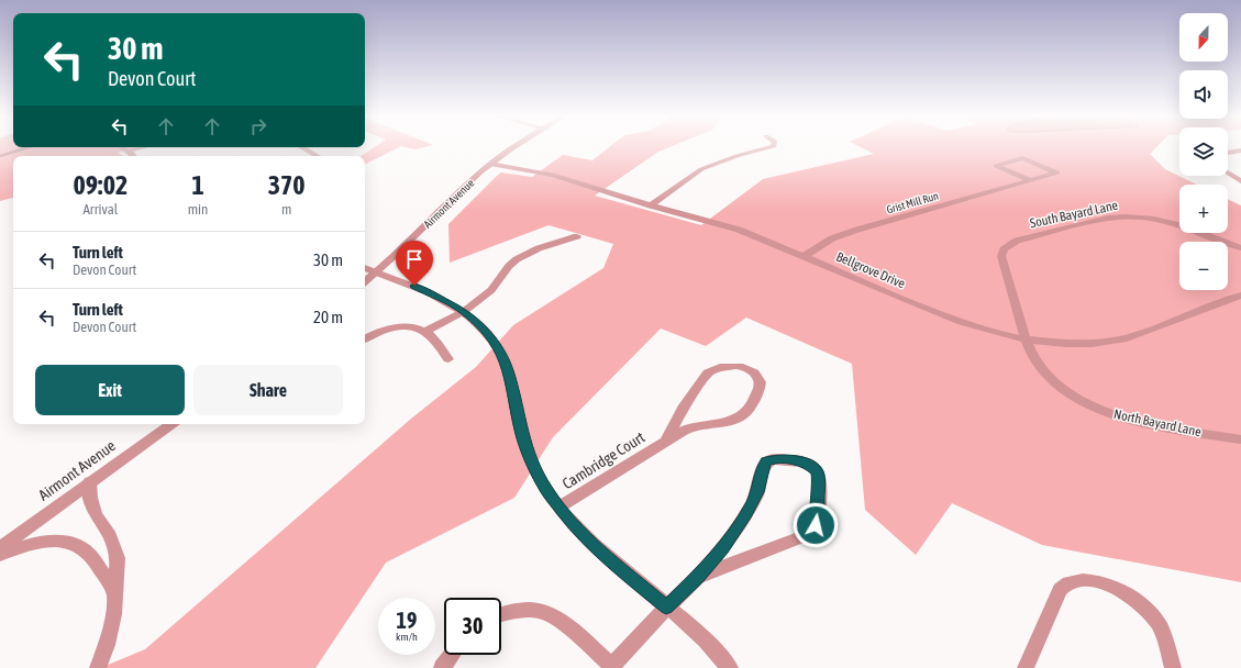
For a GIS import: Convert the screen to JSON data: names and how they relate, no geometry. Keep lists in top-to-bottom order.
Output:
{
  "streets": {
    "street": [
      "Grist Mill Run",
      "Airmont Avenue",
      "South Bayard Lane",
      "Bellgrove Drive",
      "North Bayard Lane",
      "Cambridge Court"
    ]
  },
  "crossings": [
    ["Grist Mill Run", "Bellgrove Drive"],
    ["Airmont Avenue", "Bellgrove Drive"],
    ["South Bayard Lane", "Bellgrove Drive"],
    ["South Bayard Lane", "North Bayard Lane"],
    ["Bellgrove Drive", "North Bayard Lane"]
  ],
  "north": "bottom",
  "page": {
    "map_buttons": ["+", "−"],
    "turn": ["30 m", "Devon Court"],
    "eta": [
      "09:02",
      "Arrival",
      "1",
      "min",
      "370",
      "m"
    ],
    "list": [
      {
        "name": "Turn left",
        "note": "Devon Court",
        "value": "30 m"
      },
      {
        "name": "Turn left",
        "note": "Devon Court",
        "value": "20 m"
      }
    ],
    "buttons": ["Exit", "Share"],
    "speed": "19 km/h",
    "limit": "30"
  }
}
